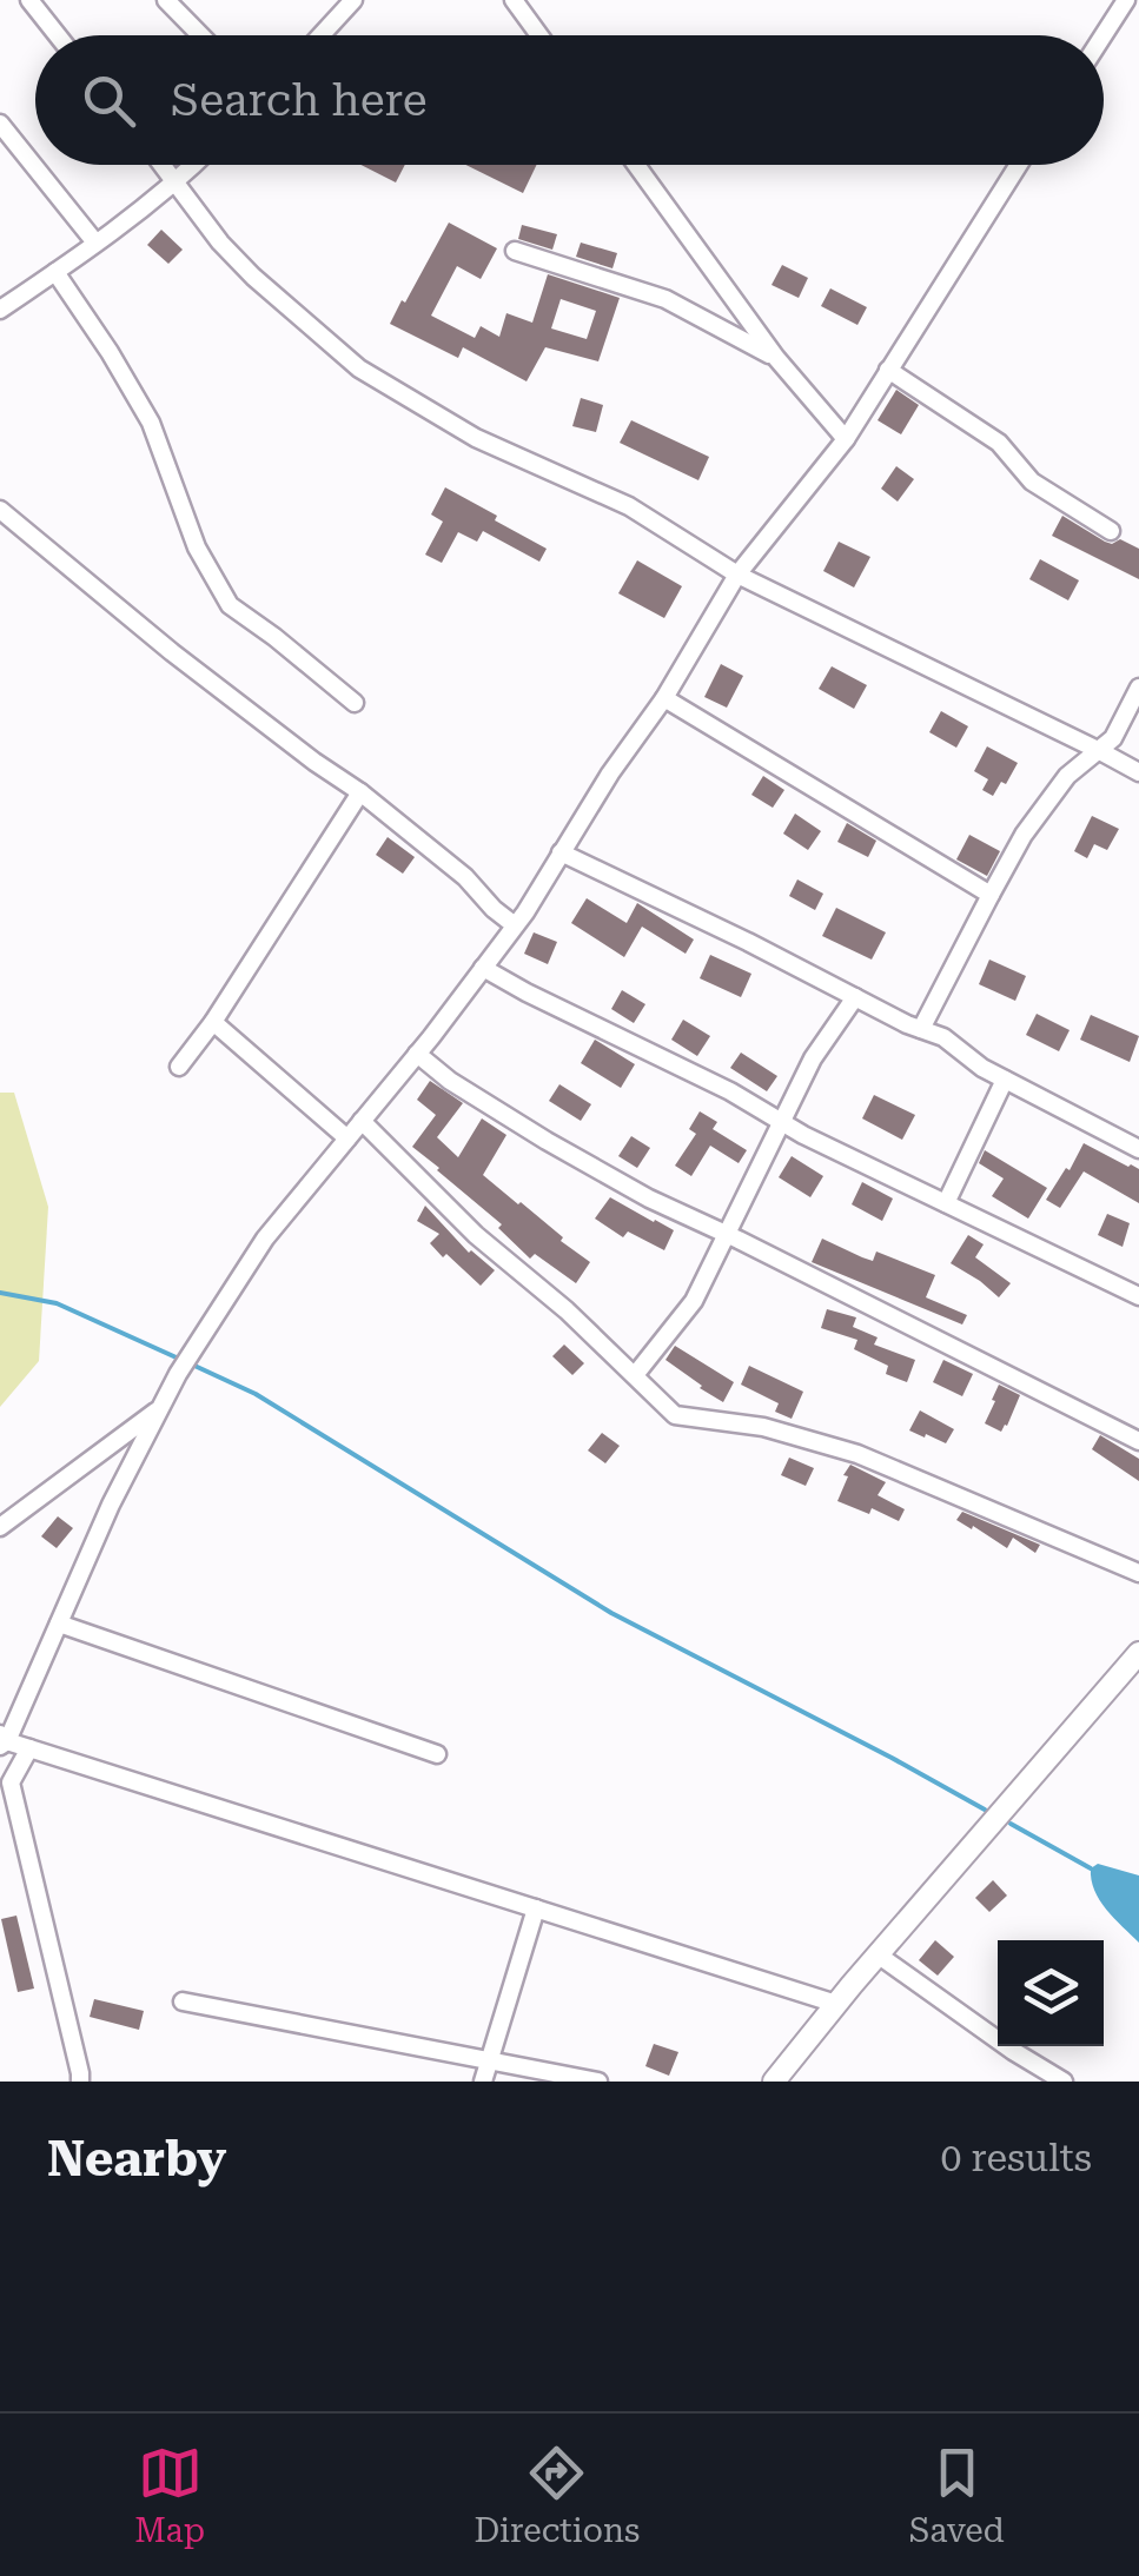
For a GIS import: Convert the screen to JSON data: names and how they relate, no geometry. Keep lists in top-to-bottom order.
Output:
{
  "page": {
    "search": "Search here",
    "heading": ["Nearby", "0 results"],
    "nav": ["Map", "Directions", "Saved"]
  }
}
